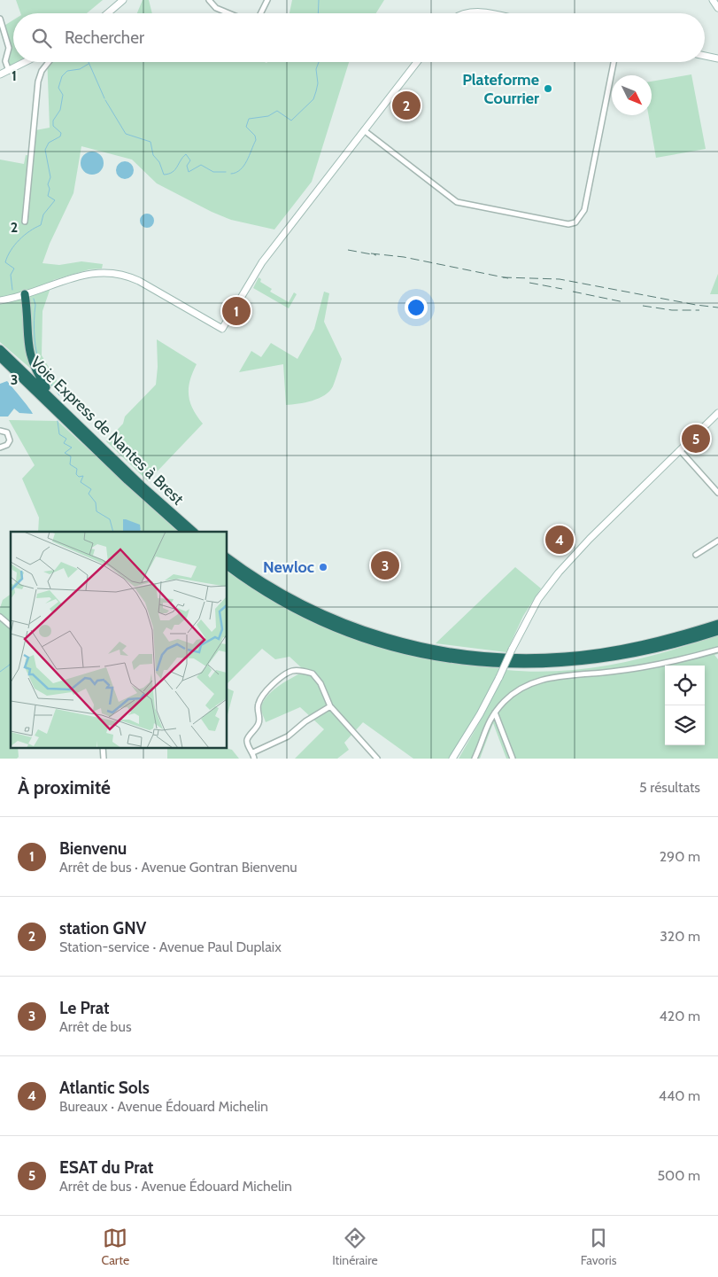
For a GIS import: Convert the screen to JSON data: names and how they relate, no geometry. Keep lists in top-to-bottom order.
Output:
{
  "streets": {
    "highway": ["Voie Express de Nantes à Brest"]
  },
  "places": ["Plateforme Courrier", "Newloc"],
  "north": "bottom right",
  "page": {
    "search": "Rechercher",
    "pins": [
      "2",
      "1",
      "5",
      "4",
      "3"
    ],
    "heading": ["À proximité", "5 résultats"],
    "list": [
      {
        "mark": "1",
        "name": "Bienvenu",
        "note": "Arrêt de bus · Avenue Gontran Bienvenu",
        "value": "290 m"
      },
      {
        "mark": "2",
        "name": "station GNV",
        "note": "Station-service · Avenue Paul Duplaix",
        "value": "320 m"
      },
      {
        "mark": "3",
        "name": "Le Prat",
        "note": "Arrêt de bus",
        "value": "420 m"
      },
      {
        "mark": "4",
        "name": "Atlantic Sols",
        "note": "Bureaux · Avenue Édouard Michelin",
        "value": "440 m"
      },
      {
        "mark": "5",
        "name": "ESAT du Prat",
        "note": "Arrêt de bus · Avenue Édouard Michelin",
        "value": "500 m"
      }
    ],
    "nav": ["Carte", "Itinéraire", "Favoris"]
  },
  "grid": {
    "rows": ["1", "2", "3"]
  }
}
